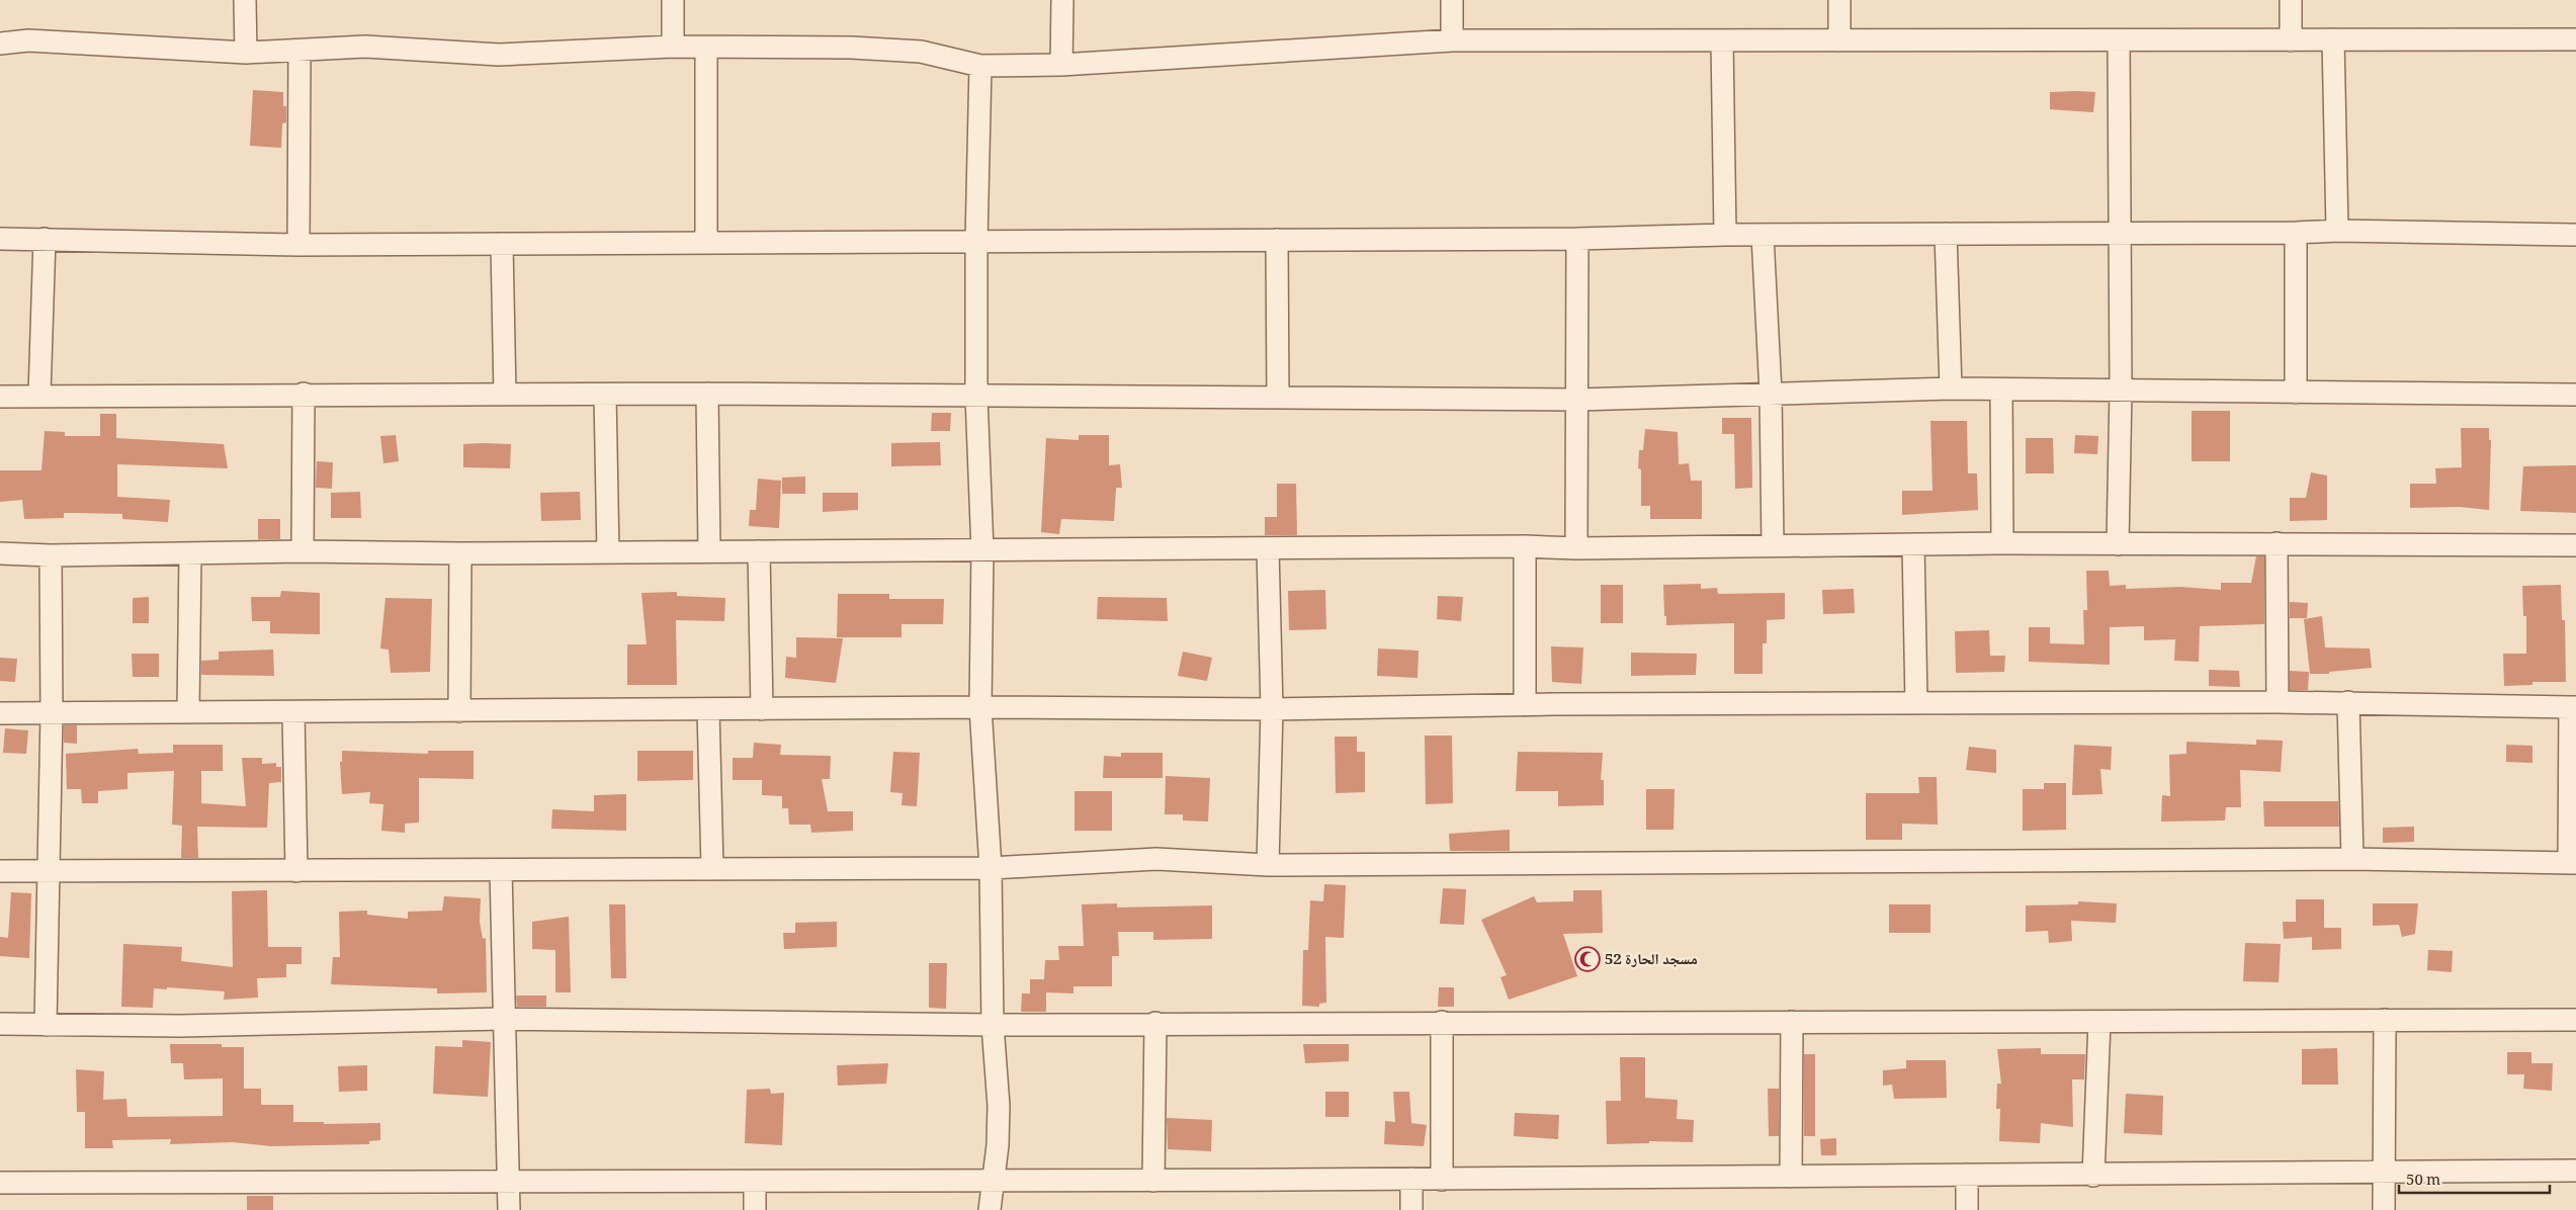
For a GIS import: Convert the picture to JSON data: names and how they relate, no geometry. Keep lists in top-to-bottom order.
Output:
{
  "places": {
    "mosque": ["مسجد الحارة 52"]
  },
  "scale_bar": "50 m"
}
